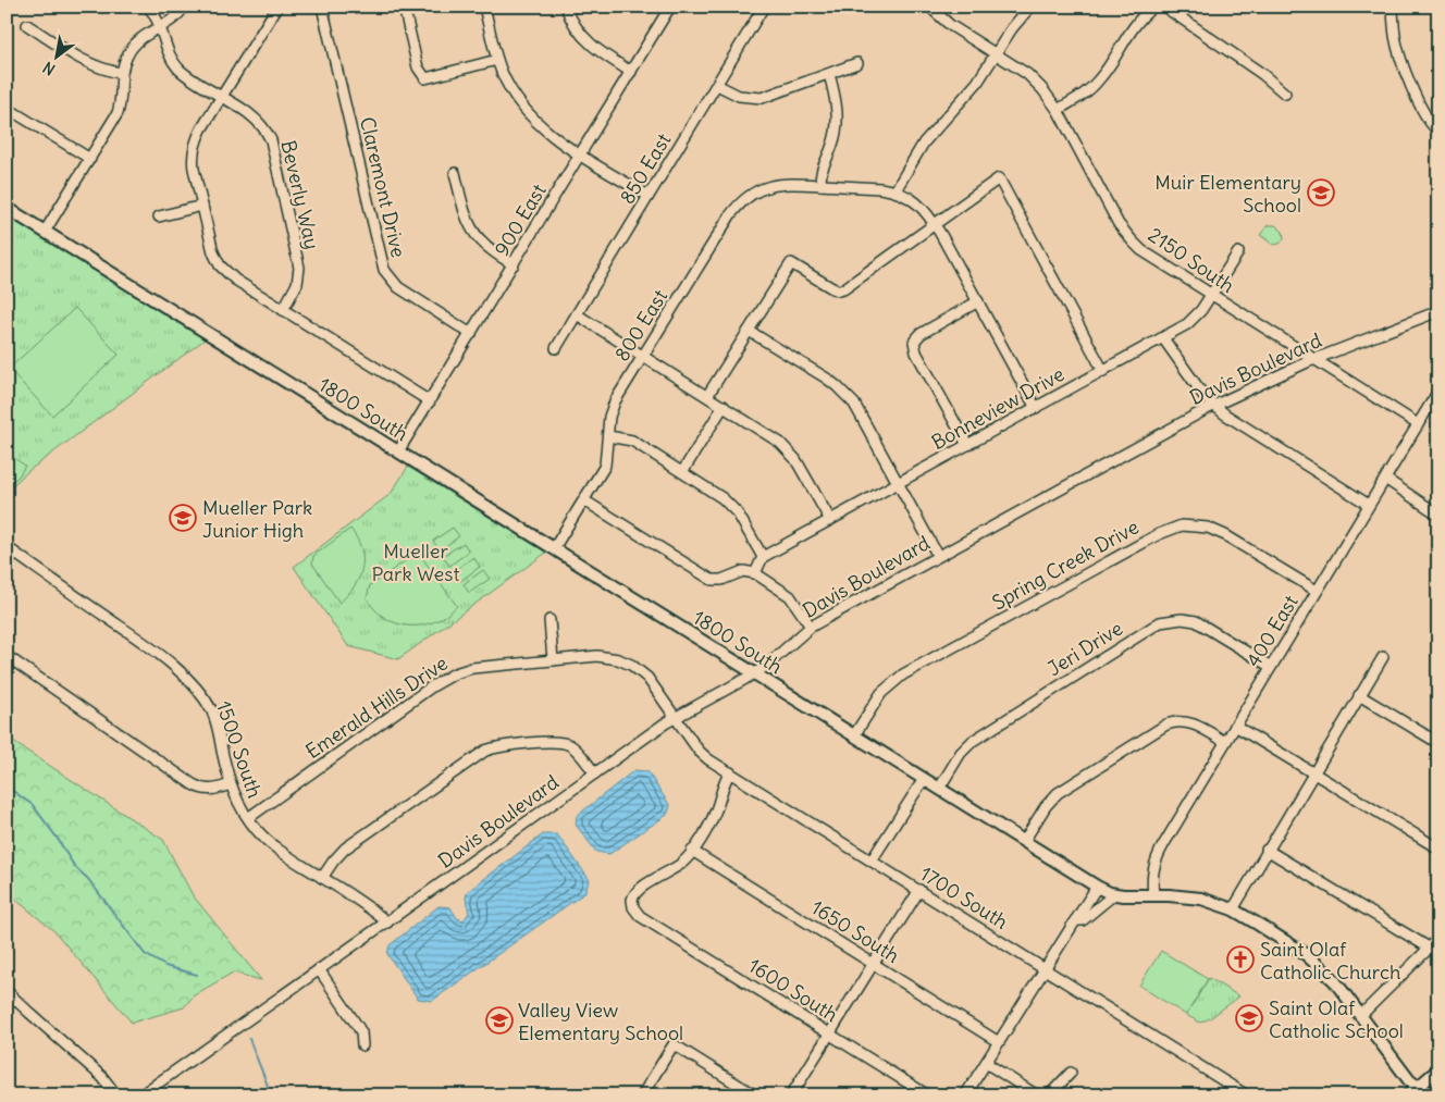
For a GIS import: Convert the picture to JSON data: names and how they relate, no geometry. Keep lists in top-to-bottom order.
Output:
{
  "streets": {
    "main road": ["1800 South"],
    "street": [
      "850 East",
      "Claremont Drive",
      "Beverly Way",
      "900 East",
      "2150 South",
      "800 East",
      "Davis Boulevard",
      "Bonneview Drive",
      "Spring Creek Drive",
      "400 East",
      "Jeri Drive",
      "Emerald Hills Drive",
      "1500 South",
      "1700 South",
      "1650 South",
      "1600 South"
    ]
  },
  "crossings": [
    ["Claremont Drive", "900 East"],
    ["900 East", "1800 South"],
    ["2150 South", "Davis Boulevard"],
    ["2150 South", "Bonneview Drive"],
    ["2150 South", "400 East"],
    ["800 East", "1800 South"],
    ["Davis Boulevard", "1800 South"],
    ["Davis Boulevard", "Emerald Hills Drive"],
    ["Davis Boulevard", "1500 South"],
    ["Davis Boulevard", "1700 South"],
    ["1800 South", "Spring Creek Drive"],
    ["1800 South", "400 East"],
    ["1800 South", "Jeri Drive"],
    ["Spring Creek Drive", "400 East"],
    ["400 East", "Jeri Drive"],
    ["Emerald Hills Drive", "1500 South"],
    ["Emerald Hills Drive", "1700 South"],
    ["1650 South", "1600 South"]
  ],
  "parks": ["Mueller Park West"],
  "places": {
    "school or university": [
      "Muir Elementary School",
      "Mueller Park Junior High",
      "Saint Olaf Catholic School",
      "Valley View Elementary School"
    ],
    "church": ["Saint Olaf Catholic Church"]
  },
  "north": "bottom left"
}
